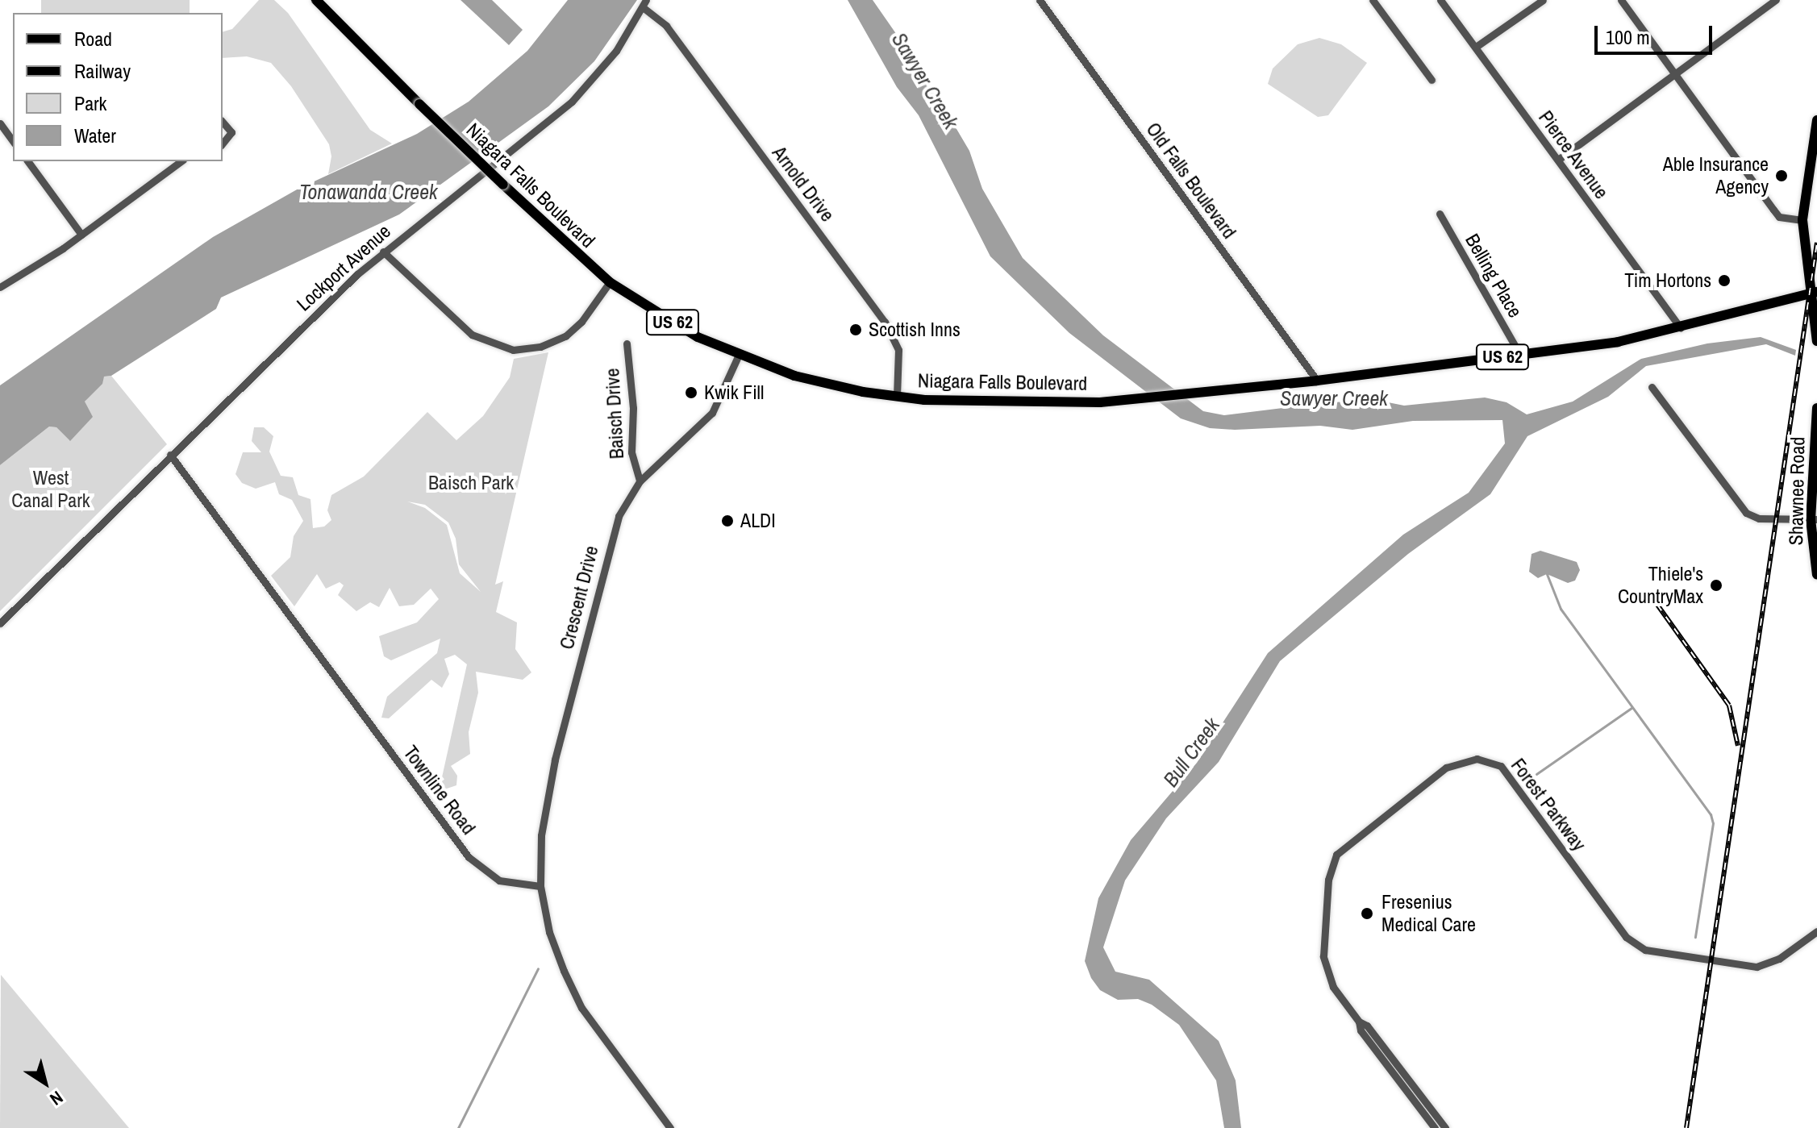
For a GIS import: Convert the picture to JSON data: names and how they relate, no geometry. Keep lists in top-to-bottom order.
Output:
{
  "streets": {
    "main road": ["Niagara Falls Boulevard", "US 62", "Shawnee Road"],
    "street": [
      "Pierce Avenue",
      "Old Falls Boulevard",
      "Arnold Drive",
      "Lockport Avenue",
      "Belling Place",
      "Baisch Drive",
      "Crescent Drive",
      "Townline Road",
      "Forest Parkway"
    ]
  },
  "crossings": [
    ["Pierce Avenue", "Niagara Falls Boulevard"],
    ["Old Falls Boulevard", "Niagara Falls Boulevard"],
    ["Arnold Drive", "Niagara Falls Boulevard"],
    ["Arnold Drive", "Lockport Avenue"],
    ["Niagara Falls Boulevard", "Belling Place"],
    ["Niagara Falls Boulevard", "Crescent Drive"],
    ["Lockport Avenue", "Townline Road"],
    ["Baisch Drive", "Crescent Drive"],
    ["Crescent Drive", "Townline Road"]
  ],
  "water": ["Sawyer Creek", "Tonawanda Creek", "Bull Creek"],
  "parks": ["West Canal Park", "Baisch Park"],
  "places": [
    "Able Insurance Agency",
    "Tim Hortons",
    "Scottish Inns",
    "Kwik Fill",
    "ALDI",
    "Thiele's CountryMax",
    "Fresenius Medical Care"
  ],
  "legend": [
    "Road",
    "Railway",
    "Park",
    "Water"
  ],
  "scale_bar": "100 m",
  "north": "bottom right"
}
